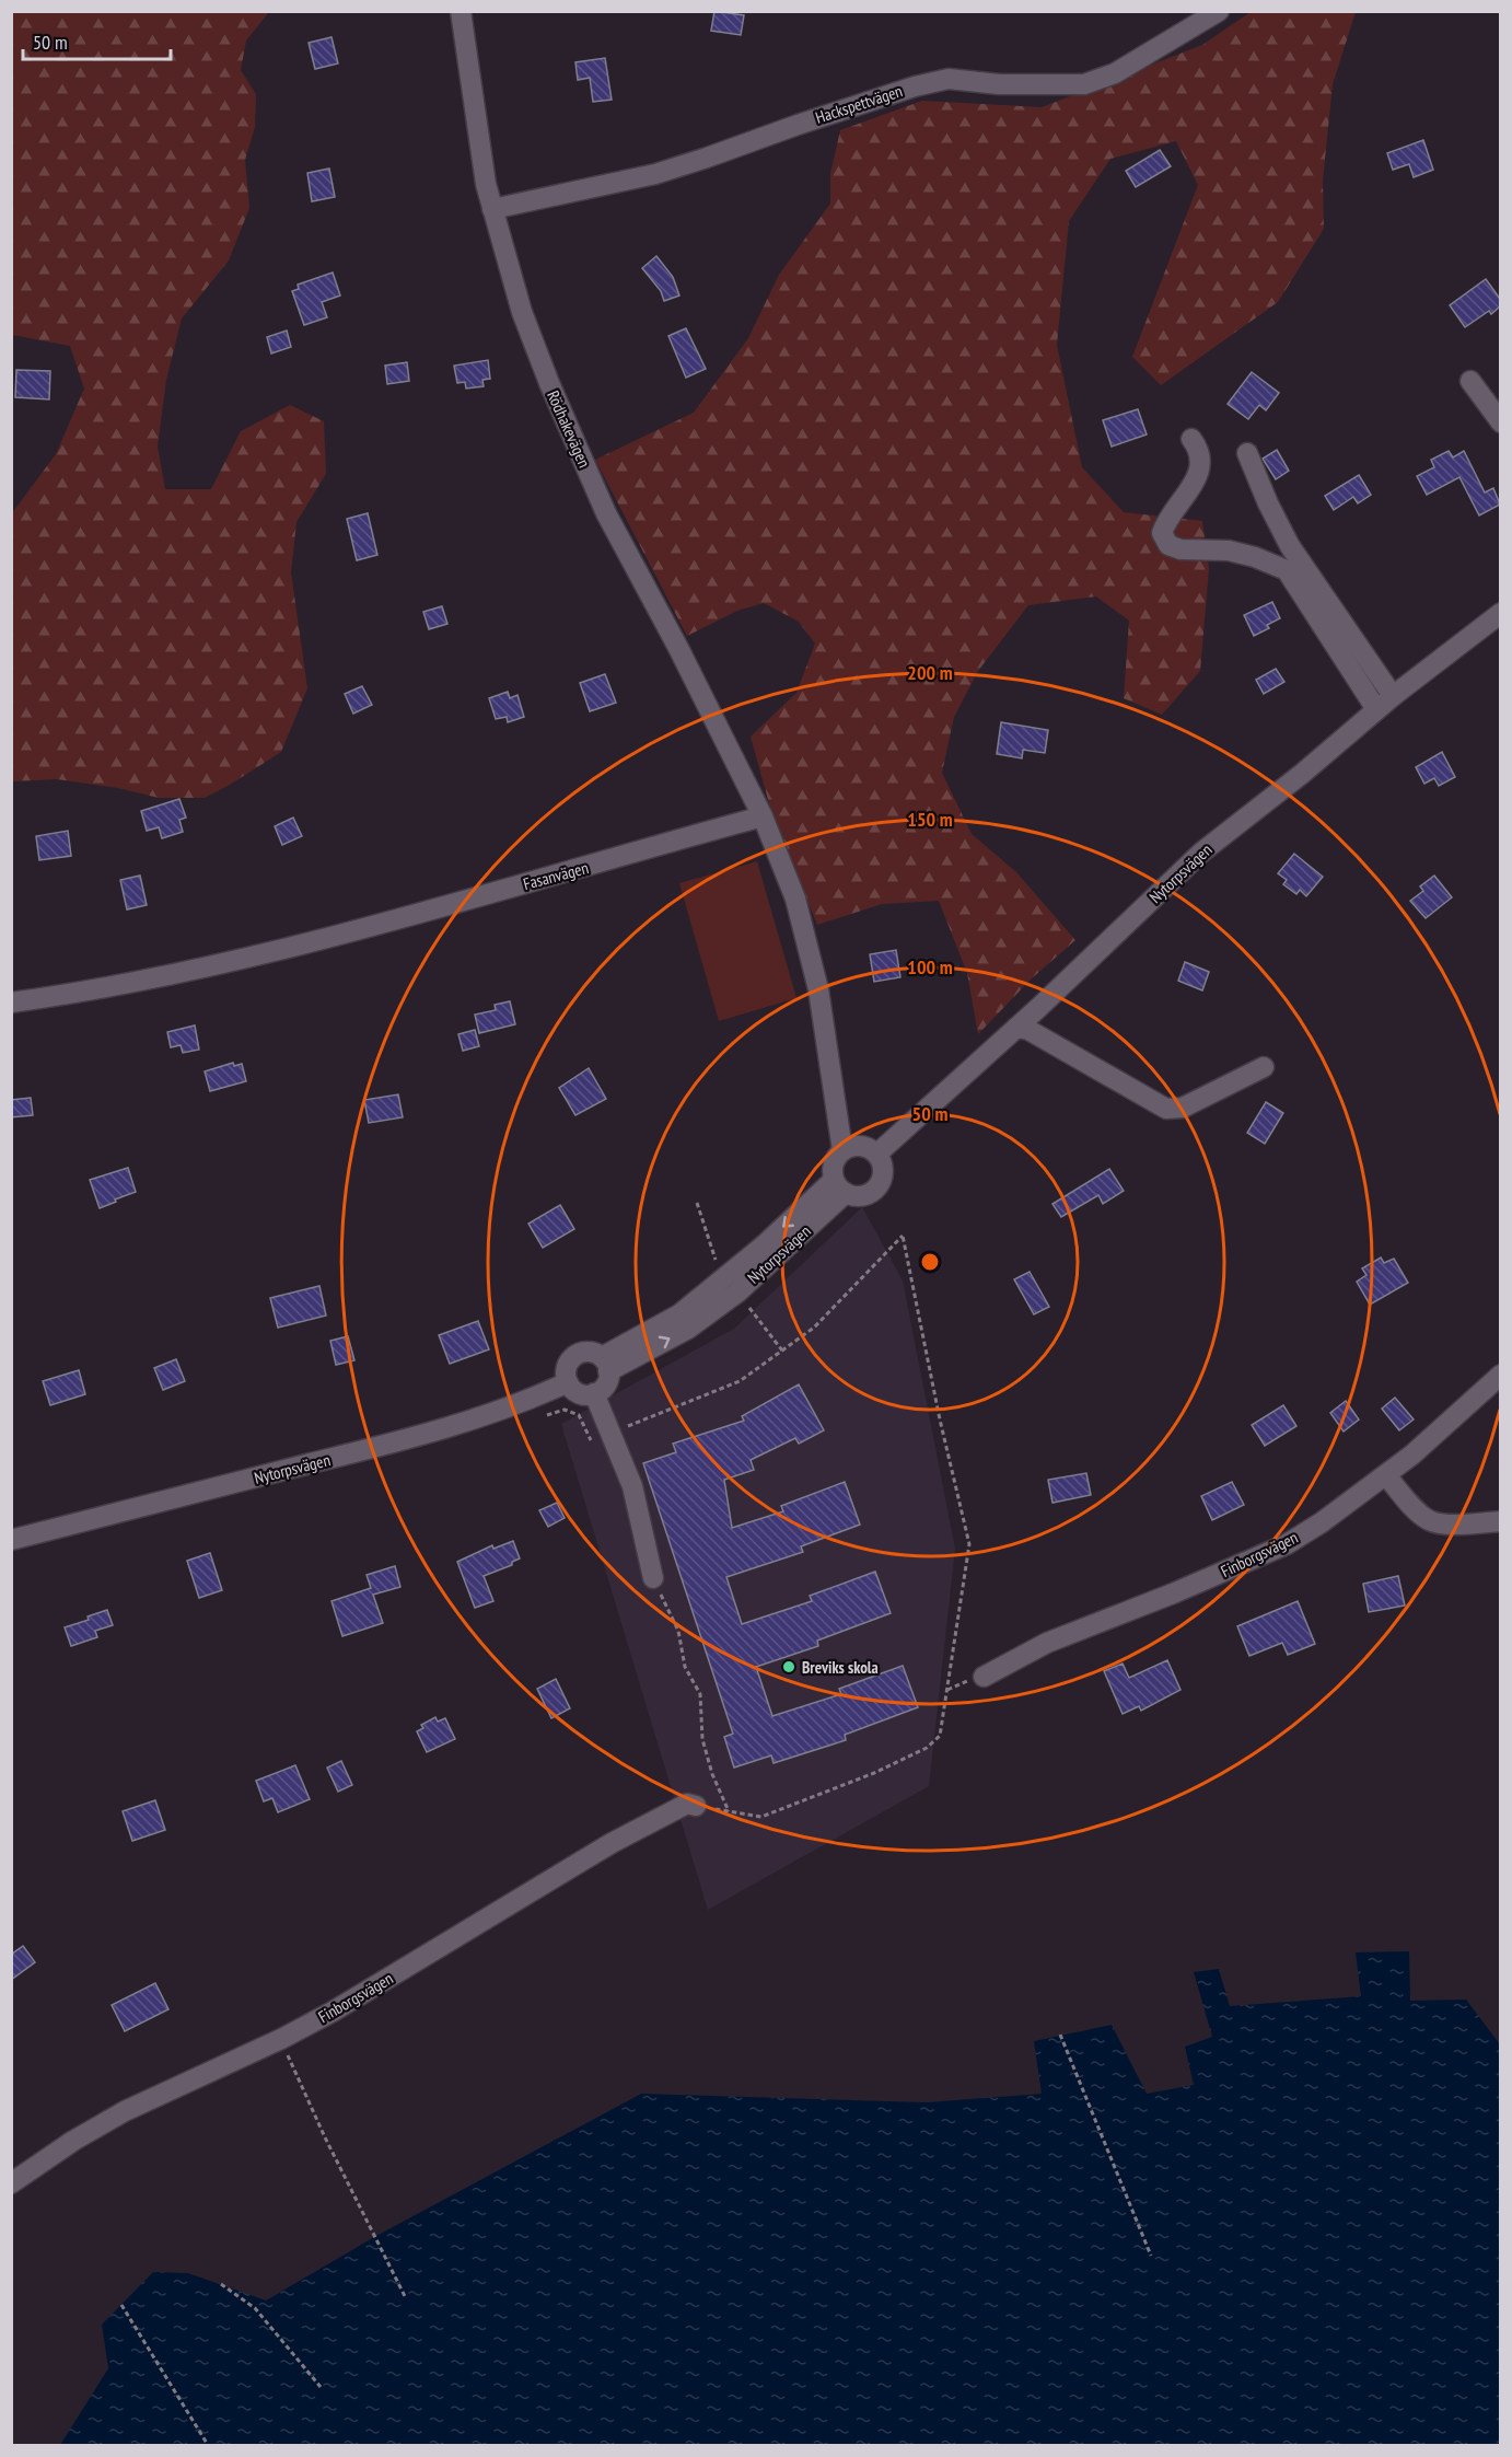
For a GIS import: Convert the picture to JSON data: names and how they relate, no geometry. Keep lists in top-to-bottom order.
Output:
{
  "streets": {
    "street": [
      "Hackspettvägen",
      "Rödhakevägen",
      "Nytorpsvägen",
      "Fasanvägen",
      "Finborgsvägen"
    ]
  },
  "crossings": [
    ["Hackspettvägen", "Rödhakevägen"],
    ["Rödhakevägen", "Fasanvägen"]
  ],
  "places": ["Breviks skola"],
  "scale_bar": "50 m",
  "rings": [
    "200 m",
    "150 m",
    "100 m",
    "50 m"
  ]
}
